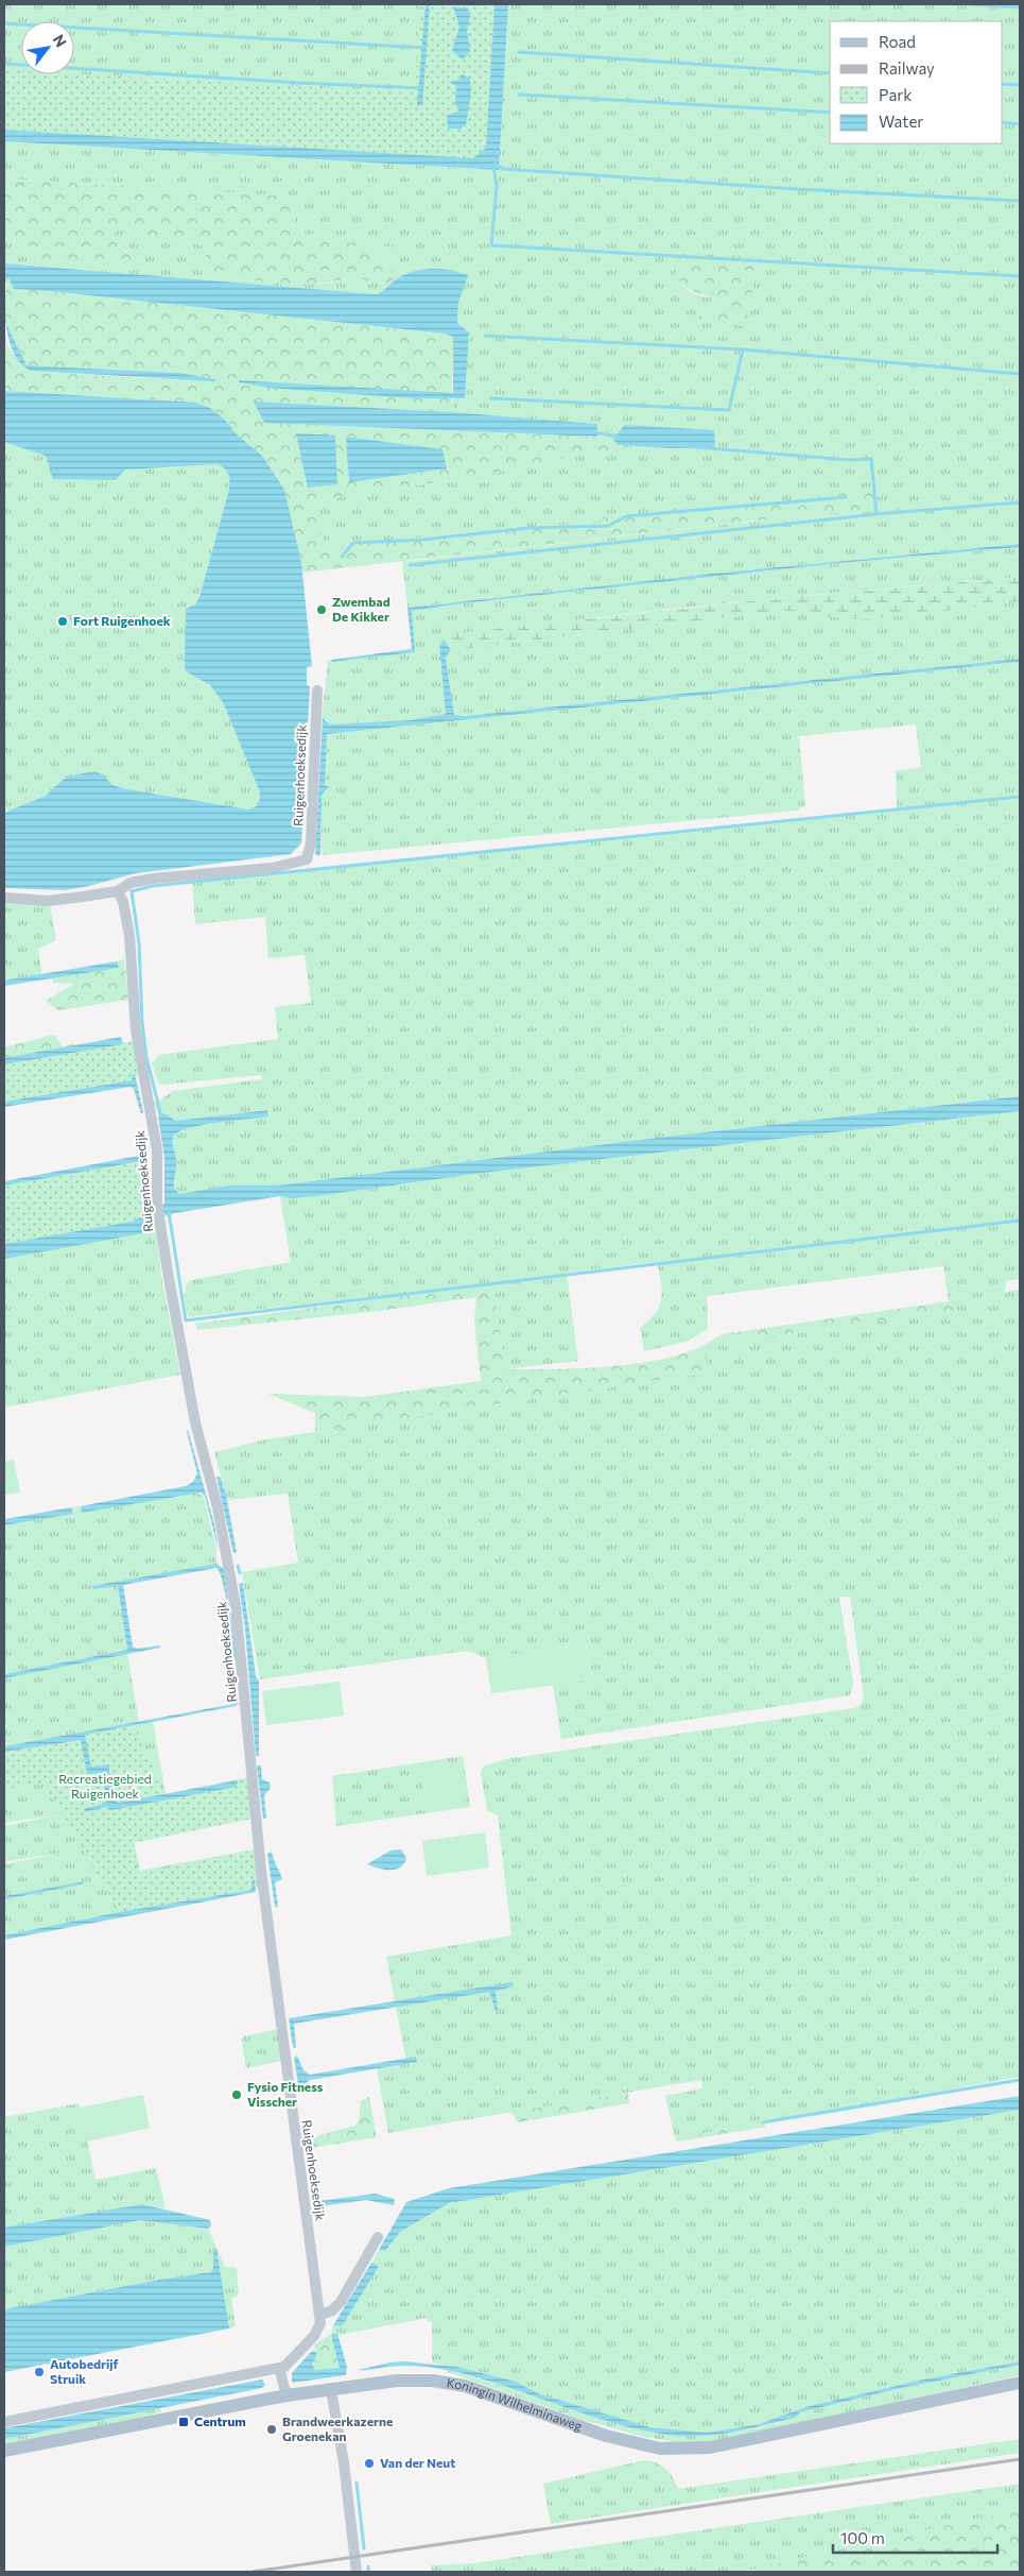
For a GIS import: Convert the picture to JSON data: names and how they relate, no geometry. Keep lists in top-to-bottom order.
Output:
{
  "streets": {
    "main road": ["Koningin Wilhelminaweg"],
    "street": ["Ruigenhoeksedijk"]
  },
  "parks": ["Recreatiegebied Ruigenhoek"],
  "places": {
    "other": [
      "Zwembad De Kikker",
      "Fort Ruigenhoek",
      "Fysio Fitness Visscher",
      "Autobedrijf Struik",
      "Brandweerkazerne Groenekan",
      "Van der Neut"
    ],
    "transit": ["Centrum"]
  },
  "legend": [
    "Road",
    "Railway",
    "Park",
    "Water"
  ],
  "scale_bar": "100 m",
  "north": "top right"
}
